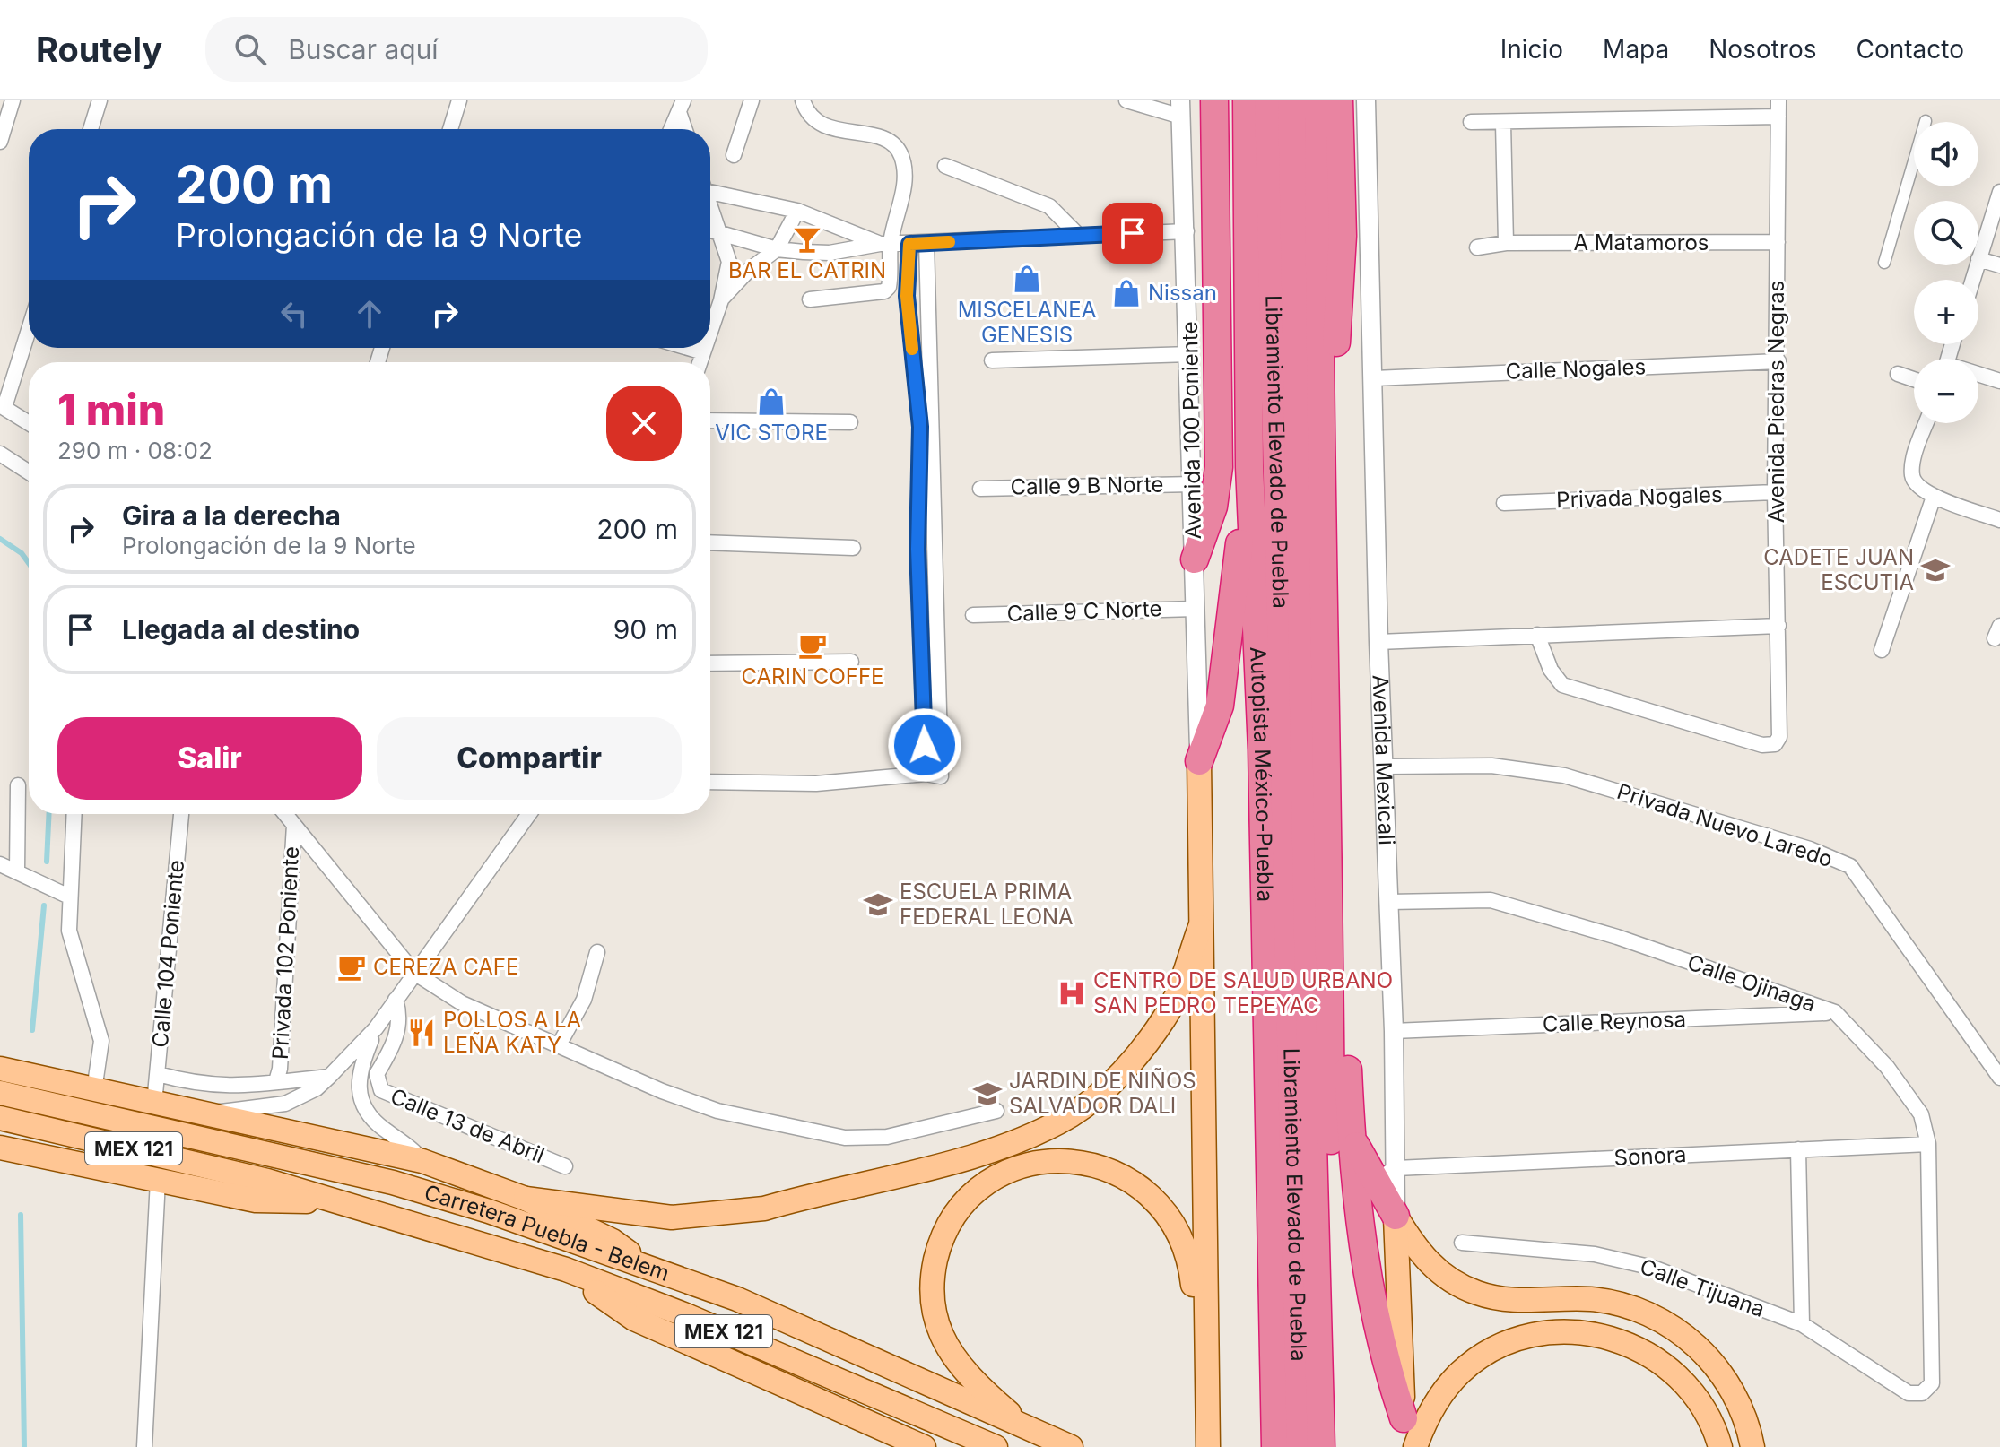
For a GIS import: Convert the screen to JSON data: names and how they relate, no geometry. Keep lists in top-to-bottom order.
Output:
{
  "streets": {
    "highway": ["Libramiento Elevado de Puebla", "Autopista México-Puebla"],
    "main road": ["MEX 121", "Carretera Puebla - Belem"],
    "street": [
      "A Matamoros",
      "Calle Nogales",
      "Avenida Piedras Negras",
      "Avenida 100 Poniente",
      "Calle 9 B Norte",
      "Privada Nogales",
      "Calle 9 C Norte",
      "Avenida Mexicali",
      "Privada Nuevo Laredo",
      "Privada 102 Poniente",
      "Calle 104 Poniente",
      "Calle Ojinaga",
      "Calle Reynosa",
      "Calle 13 de Abril",
      "Sonora",
      "Calle Tijuana"
    ]
  },
  "crossings": [
    ["A Matamoros", "Avenida Piedras Negras"],
    ["Calle Nogales", "Avenida Piedras Negras"],
    ["Calle Nogales", "Avenida Mexicali"],
    ["Avenida Piedras Negras", "Privada Nogales"],
    ["Avenida 100 Poniente", "Calle 9 B Norte"],
    ["Avenida 100 Poniente", "Calle 9 C Norte"],
    ["Avenida Mexicali", "Privada Nuevo Laredo"],
    ["Avenida Mexicali", "Calle Ojinaga"],
    ["Avenida Mexicali", "Calle Reynosa"],
    ["Avenida Mexicali", "Sonora"],
    ["Calle Ojinaga", "Calle Reynosa"],
    ["Calle Ojinaga", "Sonora"],
    ["Calle Ojinaga", "Calle Tijuana"]
  ],
  "places": {
    "bar": ["BAR EL CATRIN"],
    "shop": ["MISCELANEA GENESIS", "Nissan", "VIC STORE"],
    "school or university": ["CADETE JUAN ESCUTIA", "ESCUELA PRIMA FEDERAL LEONA", "JARDIN DE NIÑOS SALVADOR DALI"],
    "cafe": ["CARIN COFFE", "CEREZA CAFE"],
    "hospital": ["CENTRO DE SALUD URBANO SAN PEDRO TEPEYAC"],
    "restaurant": ["POLLOS A LA LEÑA KATY"]
  },
  "page": {
    "header": "Routely",
    "search": "Buscar aquí",
    "nav": [
      "Inicio",
      "Mapa",
      "Nosotros",
      "Contacto"
    ],
    "map_buttons": ["+", "−"],
    "turn": ["200 m", "Prolongación de la 9 Norte"],
    "heading": ["1 min", "290 m · 08:02"],
    "list": [
      {
        "name": "Gira a la derecha",
        "note": "Prolongación de la 9 Norte",
        "value": "200 m"
      },
      {
        "name": "Llegada al destino",
        "value": "90 m"
      }
    ],
    "buttons": ["Salir", "Compartir"]
  }
}
